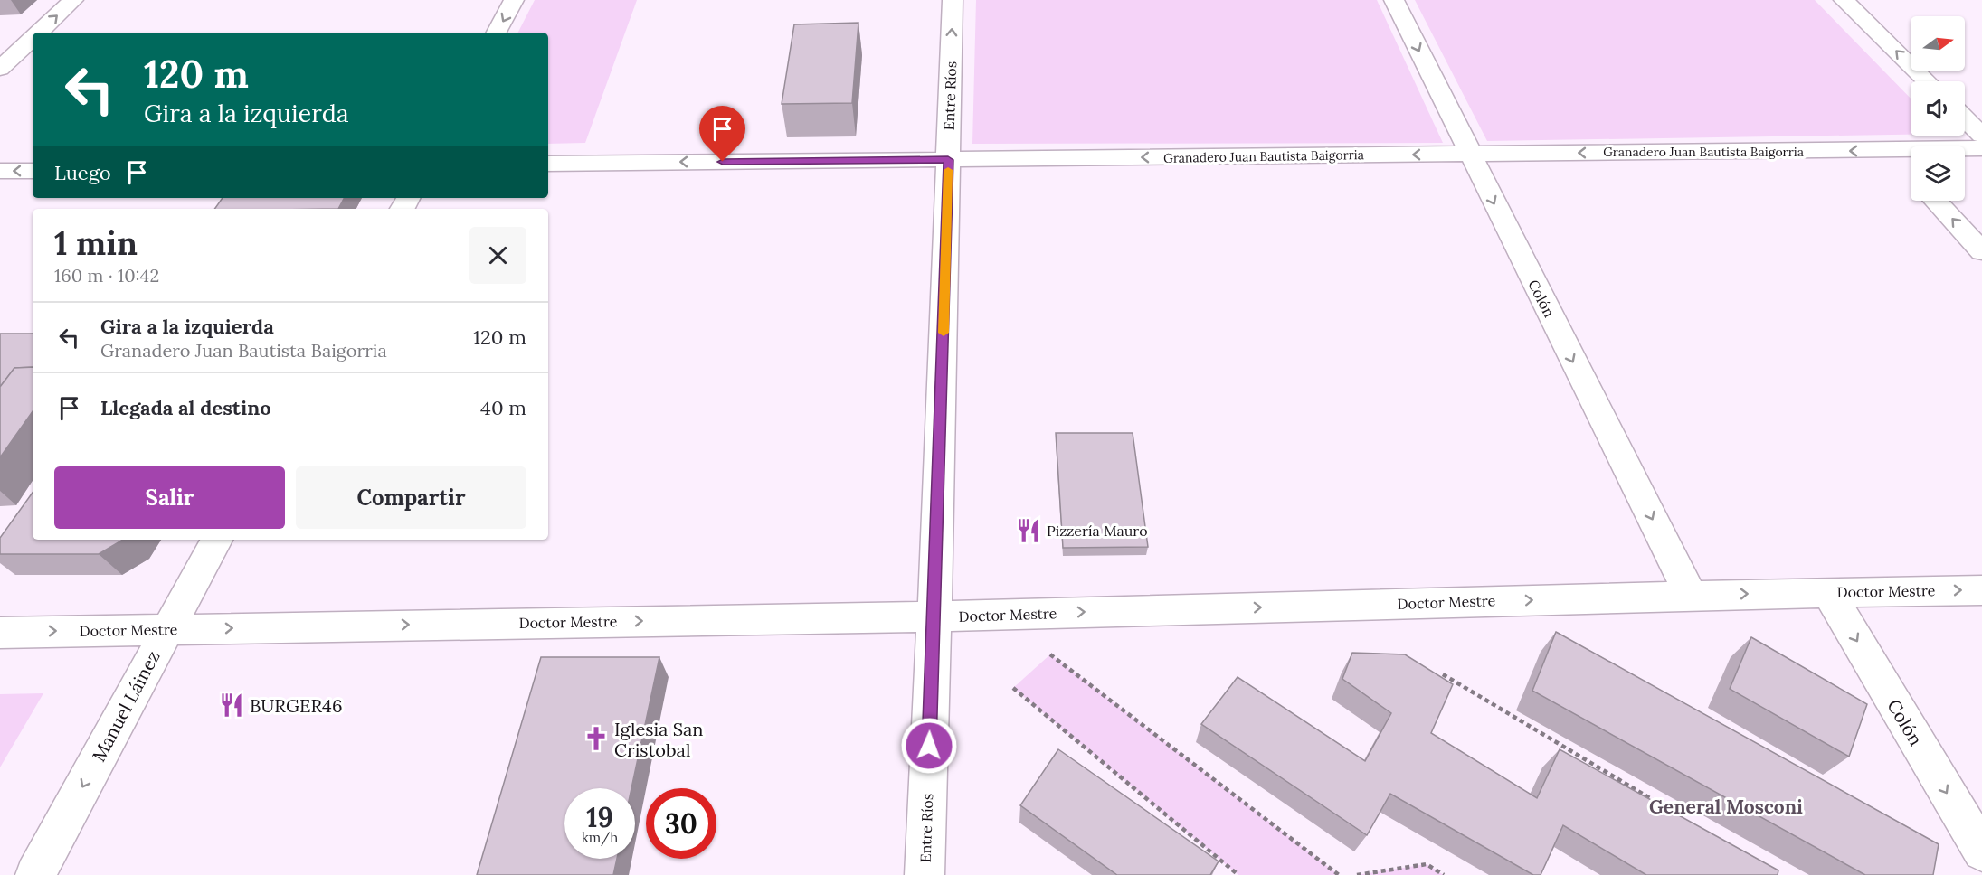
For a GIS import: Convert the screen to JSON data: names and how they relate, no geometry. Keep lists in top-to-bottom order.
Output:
{
  "streets": {
    "street": [
      "Entre Ríos",
      "Granadero Juan Bautista Baigorria",
      "Colón",
      "Doctor Mestre",
      "Manuel Láinez"
    ]
  },
  "crossings": [
    ["Entre Ríos", "Granadero Juan Bautista Baigorria"],
    ["Entre Ríos", "Doctor Mestre"],
    ["Granadero Juan Bautista Baigorria", "Colón"],
    ["Colón", "Doctor Mestre"],
    ["Doctor Mestre", "Manuel Láinez"]
  ],
  "one_way": [
    "Granadero Juan Bautista Baigorria",
    "Colón",
    "Doctor Mestre",
    "Manuel Láinez"
  ],
  "districts": ["General Mosconi"],
  "places": {
    "restaurant": ["Pizzería Mauro", "BURGER46"],
    "church": ["Iglesia San Cristobal"]
  },
  "north": "right",
  "page": {
    "turn": ["120 m", "Gira a la izquierda"],
    "then": "Luego",
    "heading": ["1 min", "160 m · 10:42"],
    "list": [
      {
        "name": "Gira a la izquierda",
        "note": "Granadero Juan Bautista Baigorria",
        "value": "120 m"
      },
      {
        "name": "Llegada al destino",
        "value": "40 m"
      }
    ],
    "buttons": ["Salir", "Compartir"],
    "speed": "19 km/h",
    "limit": "30"
  }
}
